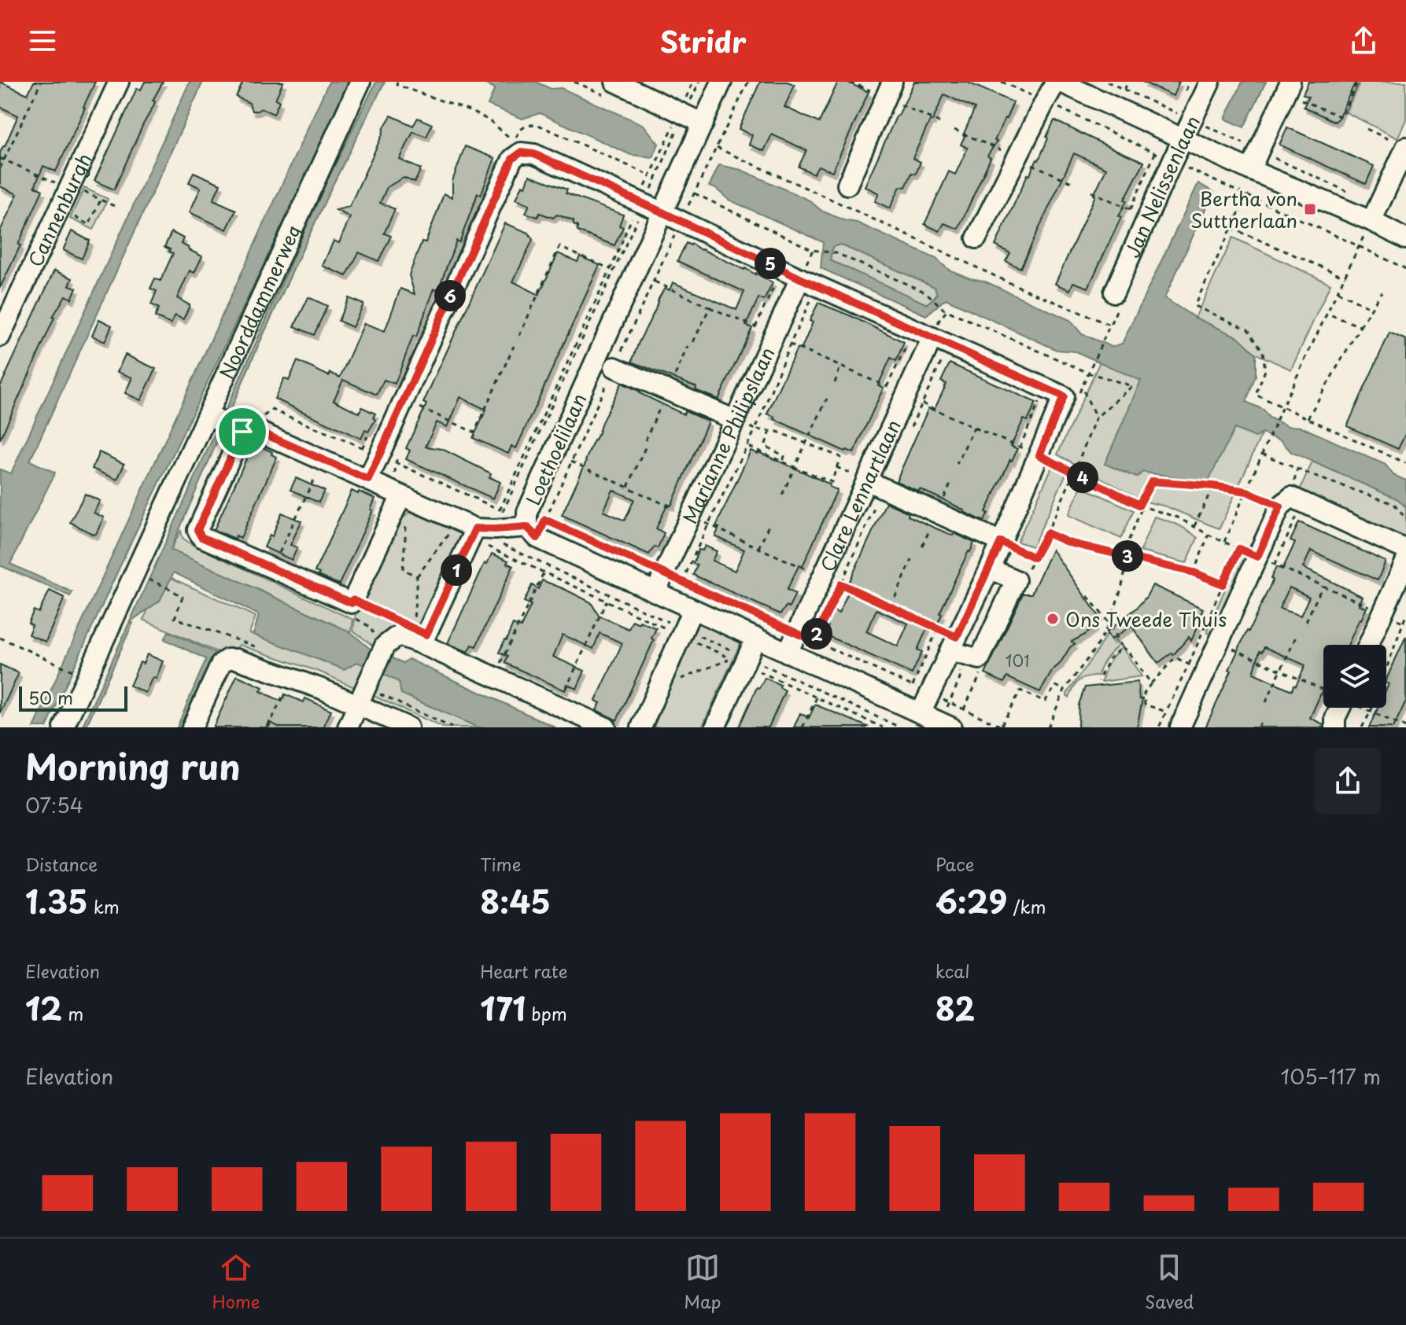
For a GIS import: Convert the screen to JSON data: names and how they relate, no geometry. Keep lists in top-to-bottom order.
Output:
{
  "streets": {
    "street": [
      "Jan Nelissenlaan",
      "Cannenburgh",
      "Noorddammerweg",
      "Marianne Philipslaan",
      "Loethoelilaan",
      "Clare Lennartlaan"
    ]
  },
  "crossings": [
    ["Marianne Philipslaan", "Loethoelilaan"],
    ["Loethoelilaan", "Clare Lennartlaan"]
  ],
  "places": {
    "transit": ["Bertha von Suttnerlaan"],
    "other": ["Ons Tweede Thuis"]
  },
  "house_numbers": ["101"],
  "scale_bar": "50 m",
  "page": {
    "header": "Stridr",
    "pins": [
      "5",
      "6",
      "4",
      "3",
      "1",
      "2"
    ],
    "scale": "50 m",
    "heading": ["Morning run", "07:54"],
    "stats": [
      ["Distance", "1.35 km"],
      ["Time", "8:45"],
      ["Pace", "6:29 /km"],
      ["Elevation", "12 m"],
      ["Heart rate", "171 bpm"],
      ["kcal", "82"]
    ],
    "chart": ["Elevation", "105–117 m"],
    "tabs": ["Home", "Map", "Saved"]
  }
}
